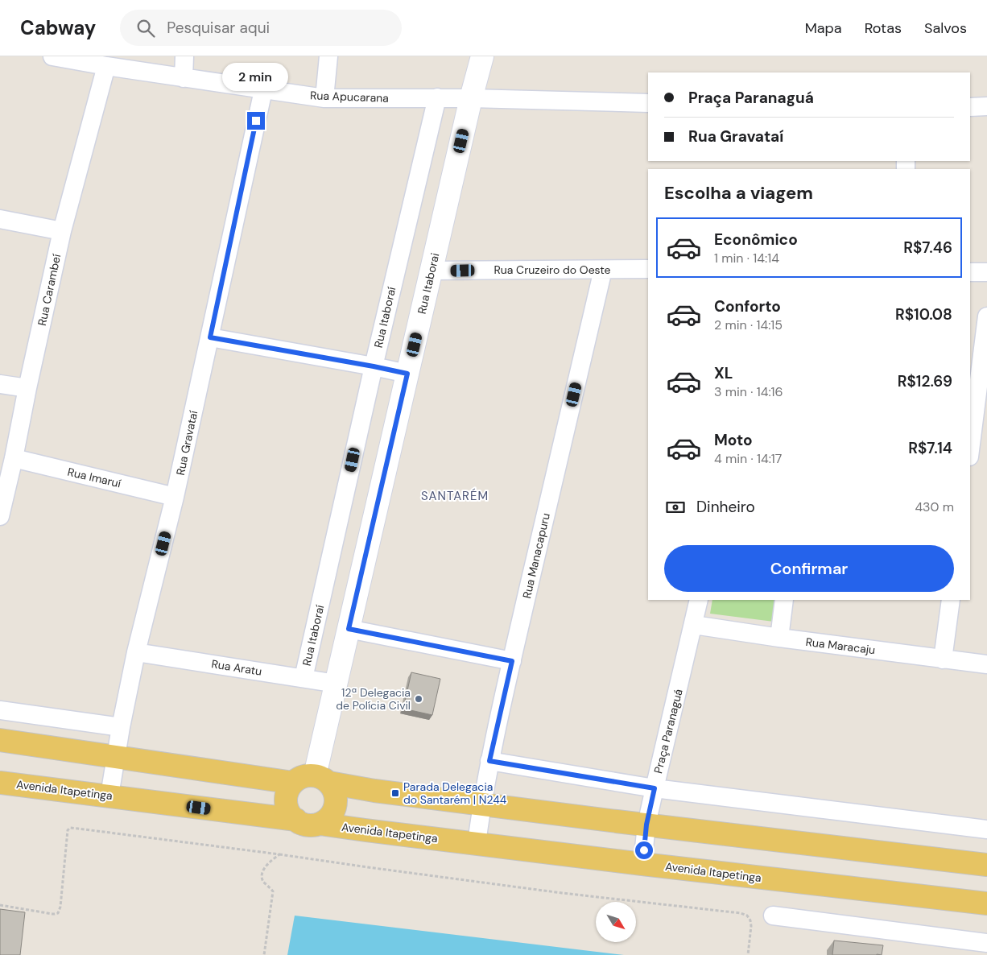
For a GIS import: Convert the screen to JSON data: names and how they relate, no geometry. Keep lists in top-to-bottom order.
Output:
{
  "streets": {
    "main road": ["Avenida Itapetinga"],
    "street": [
      "Rua Apucarana",
      "Rua Cruzeiro do Oeste",
      "Rua Itaborai",
      "Rua Carambeí",
      "Rua Itaboraí",
      "Rua Gravataí",
      "Rua Imaruí",
      "Rua Manacapuru",
      "Rua Maracaju",
      "Rua Aratu",
      "Praça Paranaguá"
    ]
  },
  "crossings": [
    ["Rua Apucarana", "Rua Itaborai"],
    ["Rua Apucarana", "Rua Carambeí"],
    ["Rua Apucarana", "Rua Itaboraí"],
    ["Rua Apucarana", "Rua Gravataí"],
    ["Rua Cruzeiro do Oeste", "Rua Itaborai"],
    ["Rua Cruzeiro do Oeste", "Rua Manacapuru"],
    ["Rua Itaborai", "Rua Aratu"],
    ["Rua Itaborai", "Avenida Itapetinga"],
    ["Rua Carambeí", "Rua Imaruí"],
    ["Rua Itaboraí", "Rua Aratu"],
    ["Rua Gravataí", "Rua Imaruí"],
    ["Rua Gravataí", "Rua Aratu"],
    ["Rua Gravataí", "Avenida Itapetinga"],
    ["Rua Manacapuru", "Avenida Itapetinga"],
    ["Rua Maracaju", "Praça Paranaguá"],
    ["Praça Paranaguá", "Avenida Itapetinga"]
  ],
  "districts": ["SANTARÉM"],
  "places": {
    "other": ["12ª Delegacia de Polícia Civil"],
    "transit": ["Parada Delegacia do Santarém | N244"]
  },
  "north": "bottom right",
  "page": {
    "header": "Cabway",
    "search": "Pesquisar aqui",
    "nav": ["Mapa", "Rotas", "Salvos"],
    "bubble": "2 min",
    "banner": ["Praça Paranaguá", "Rua Gravataí"],
    "heading": "Escolha a viagem",
    "list": [
      {
        "name": "Econômico",
        "note": "1 min · 14:14",
        "value": "R$7.46"
      },
      {
        "name": "Conforto",
        "note": "2 min · 14:15",
        "value": "R$10.08"
      },
      {
        "name": "XL",
        "note": "3 min · 14:16",
        "value": "R$12.69"
      },
      {
        "name": "Moto",
        "note": "4 min · 14:17",
        "value": "R$7.14"
      }
    ],
    "pay": ["Dinheiro", "430 m"],
    "buttons": "Confirmar"
  }
}
